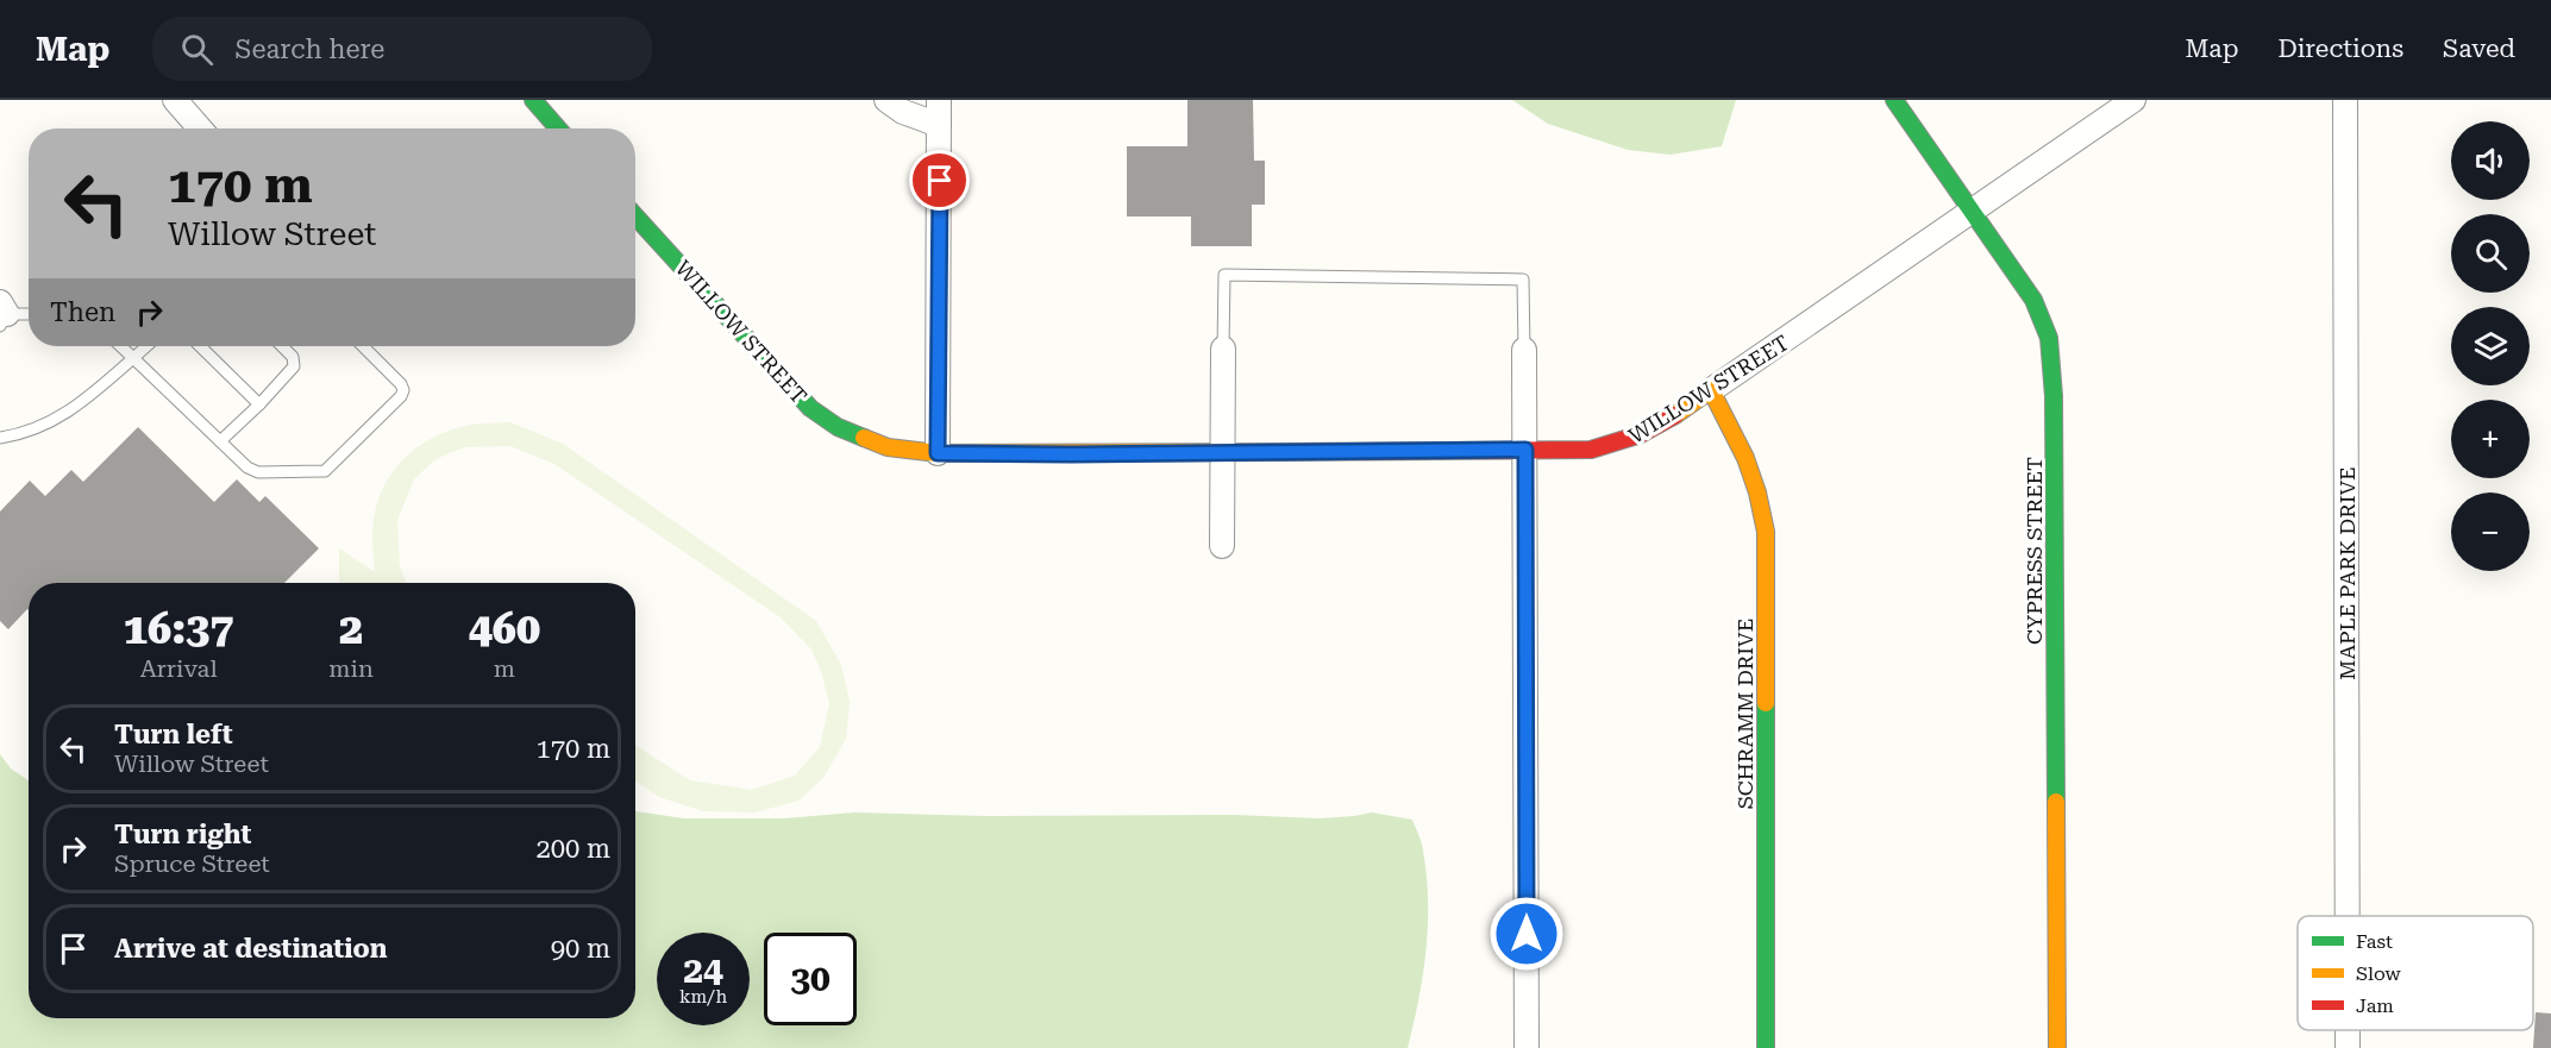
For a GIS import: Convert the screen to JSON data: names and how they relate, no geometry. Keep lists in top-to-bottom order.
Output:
{
  "streets": {
    "street": [
      "WILLOW STREET",
      "CYPRESS STREET",
      "MAPLE PARK DRIVE",
      "SCHRAMM DRIVE"
    ]
  },
  "crossings": [
    ["WILLOW STREET", "CYPRESS STREET"],
    ["WILLOW STREET", "SCHRAMM DRIVE"]
  ],
  "legend": ["Fast", "Slow", "Jam"],
  "page": {
    "header": "Map",
    "search": "Search here",
    "nav": ["Map", "Directions", "Saved"],
    "map_buttons": ["+", "−"],
    "turn": ["170 m", "Willow Street"],
    "then": "Then",
    "eta": [
      "16:37",
      "Arrival",
      "2",
      "min",
      "460",
      "m"
    ],
    "list": [
      {
        "name": "Turn left",
        "note": "Willow Street",
        "value": "170 m"
      },
      {
        "name": "Turn right",
        "note": "Spruce Street",
        "value": "200 m"
      },
      {
        "name": "Arrive at destination",
        "value": "90 m"
      }
    ],
    "speed": "24 km/h",
    "limit": "30"
  }
}
